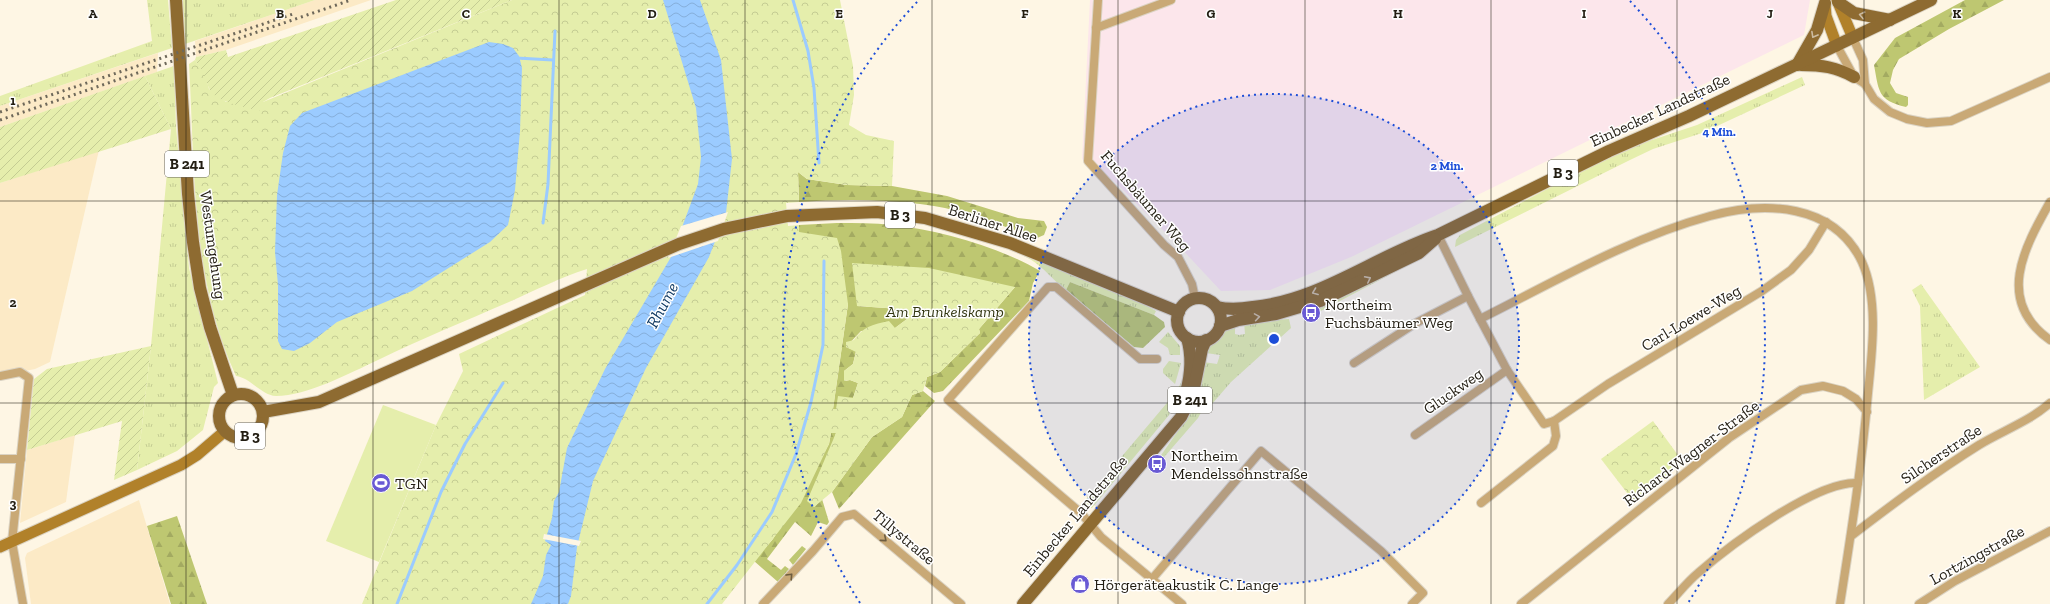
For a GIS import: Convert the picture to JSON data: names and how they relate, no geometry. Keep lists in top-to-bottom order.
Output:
{
  "streets": {
    "main road": [
      "Einbecker Landstraße",
      "B 241",
      "B 3",
      "Berliner Allee",
      "Westumgehung"
    ],
    "street": [
      "Fuchsbäumer Weg",
      "Carl-Loewe-Weg",
      "Gluckweg",
      "Richard-Wagner-Straße",
      "Silcherstraße",
      "Tillystraße",
      "Lortzingstraße"
    ]
  },
  "crossings": [
    ["Einbecker Landstraße", "B 3"],
    ["Einbecker Landstraße", "Fuchsbäumer Weg"],
    ["Einbecker Landstraße", "Berliner Allee"],
    ["B 3", "Berliner Allee"],
    ["B 3", "Westumgehung"],
    ["Fuchsbäumer Weg", "Berliner Allee"],
    ["Berliner Allee", "Westumgehung"]
  ],
  "water": ["Rhume"],
  "parks": ["Am Brunkelskamp"],
  "places": {
    "bus stop": ["Northeim Fuchsbäumer Weg", "Northeim Mendelssohnstraße"],
    "sports": ["TGN"],
    "shop": ["Hörgeräteakustik C. Lange"]
  },
  "grid": {
    "columns": [
      "A",
      "B",
      "C",
      "D",
      "E",
      "F",
      "G",
      "H",
      "I",
      "J",
      "K"
    ],
    "rows": ["1", "2", "3"]
  },
  "rings": ["4 Min.", "2 Min."]
}
